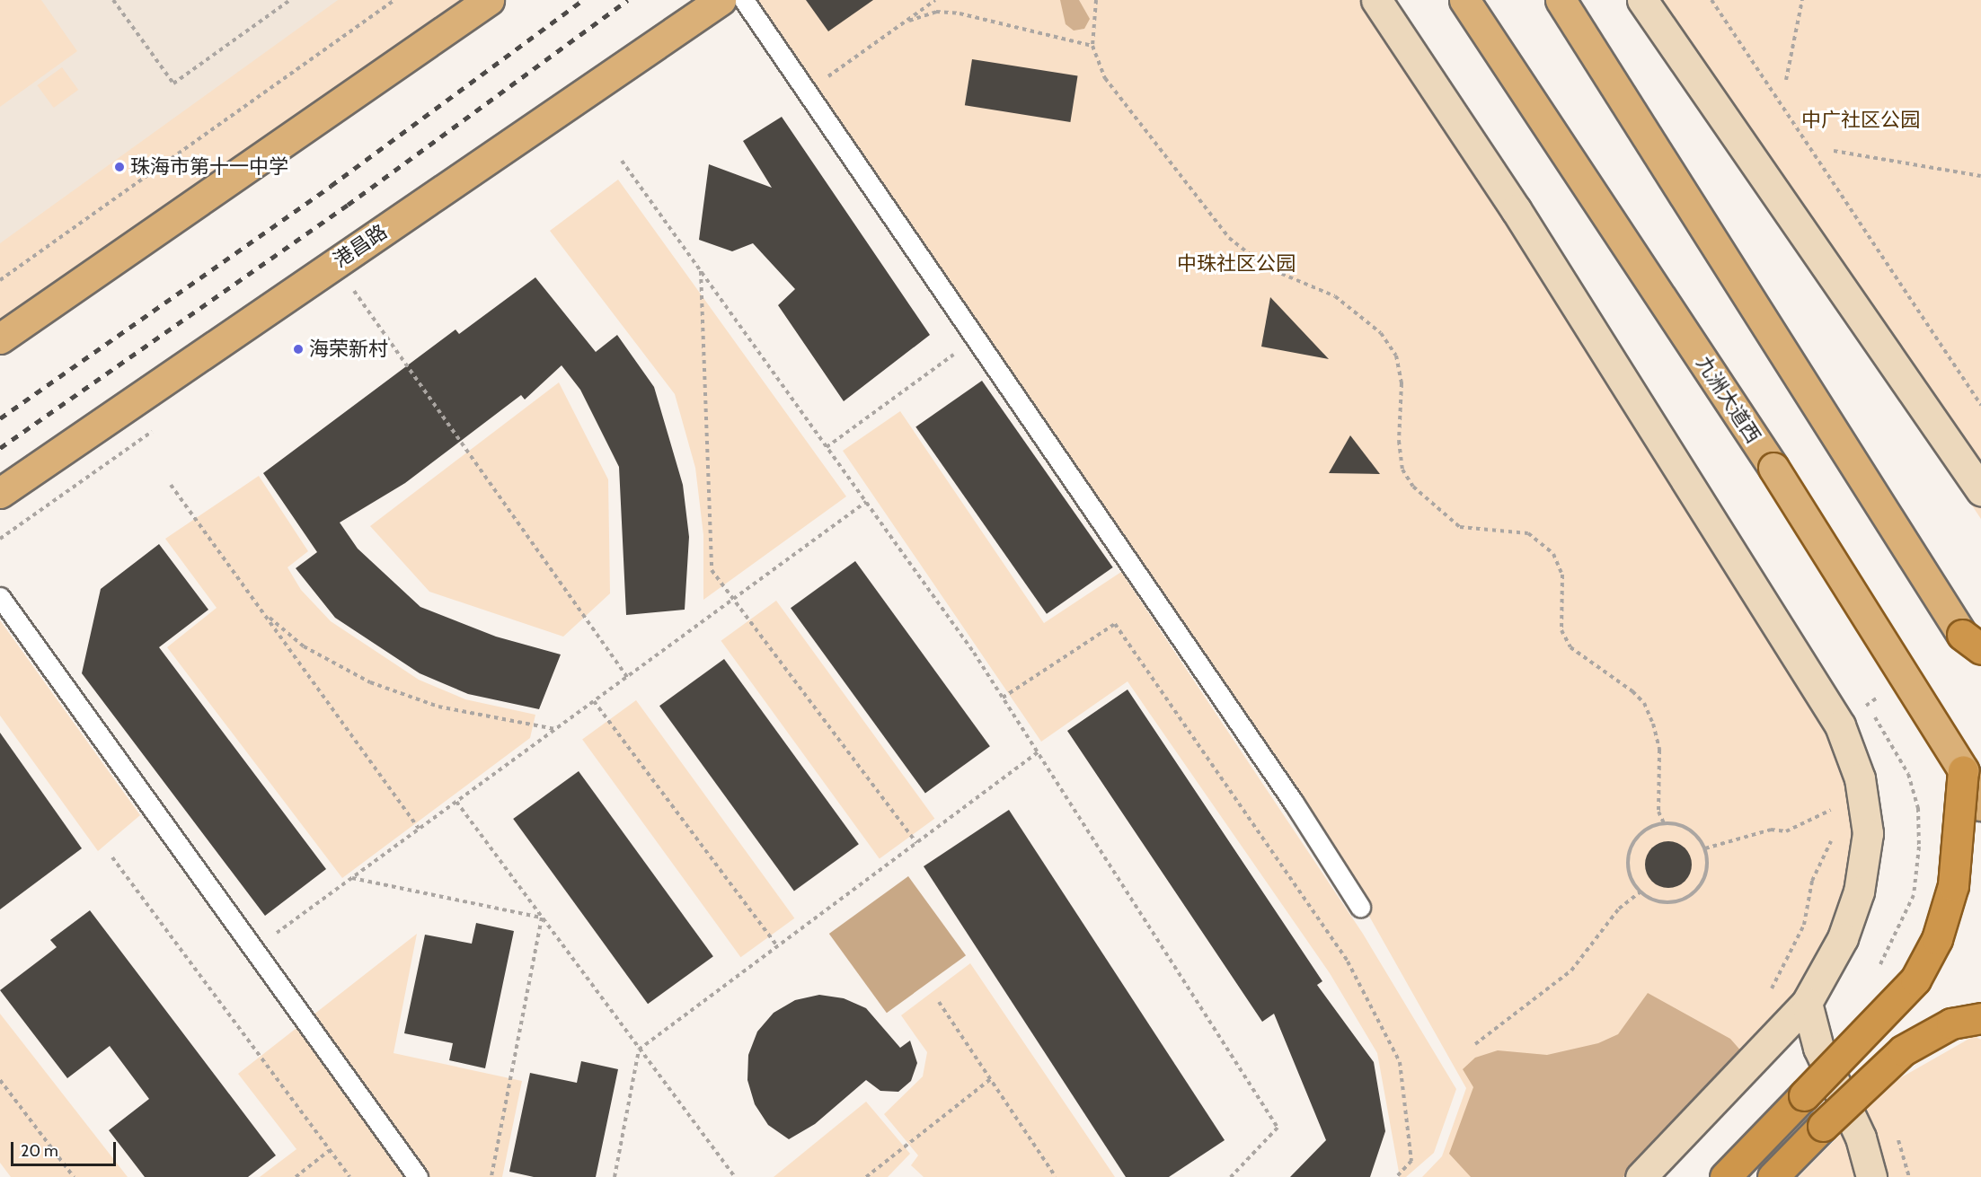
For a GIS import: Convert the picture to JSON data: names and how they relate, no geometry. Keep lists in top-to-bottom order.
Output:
{
  "streets": {
    "main road": ["港昌路", "九洲大道西"]
  },
  "parks": ["中广社区公园", "中珠社区公园"],
  "places": ["珠海市第十一中学", "海荣新村"],
  "scale_bar": "20 m"
}
